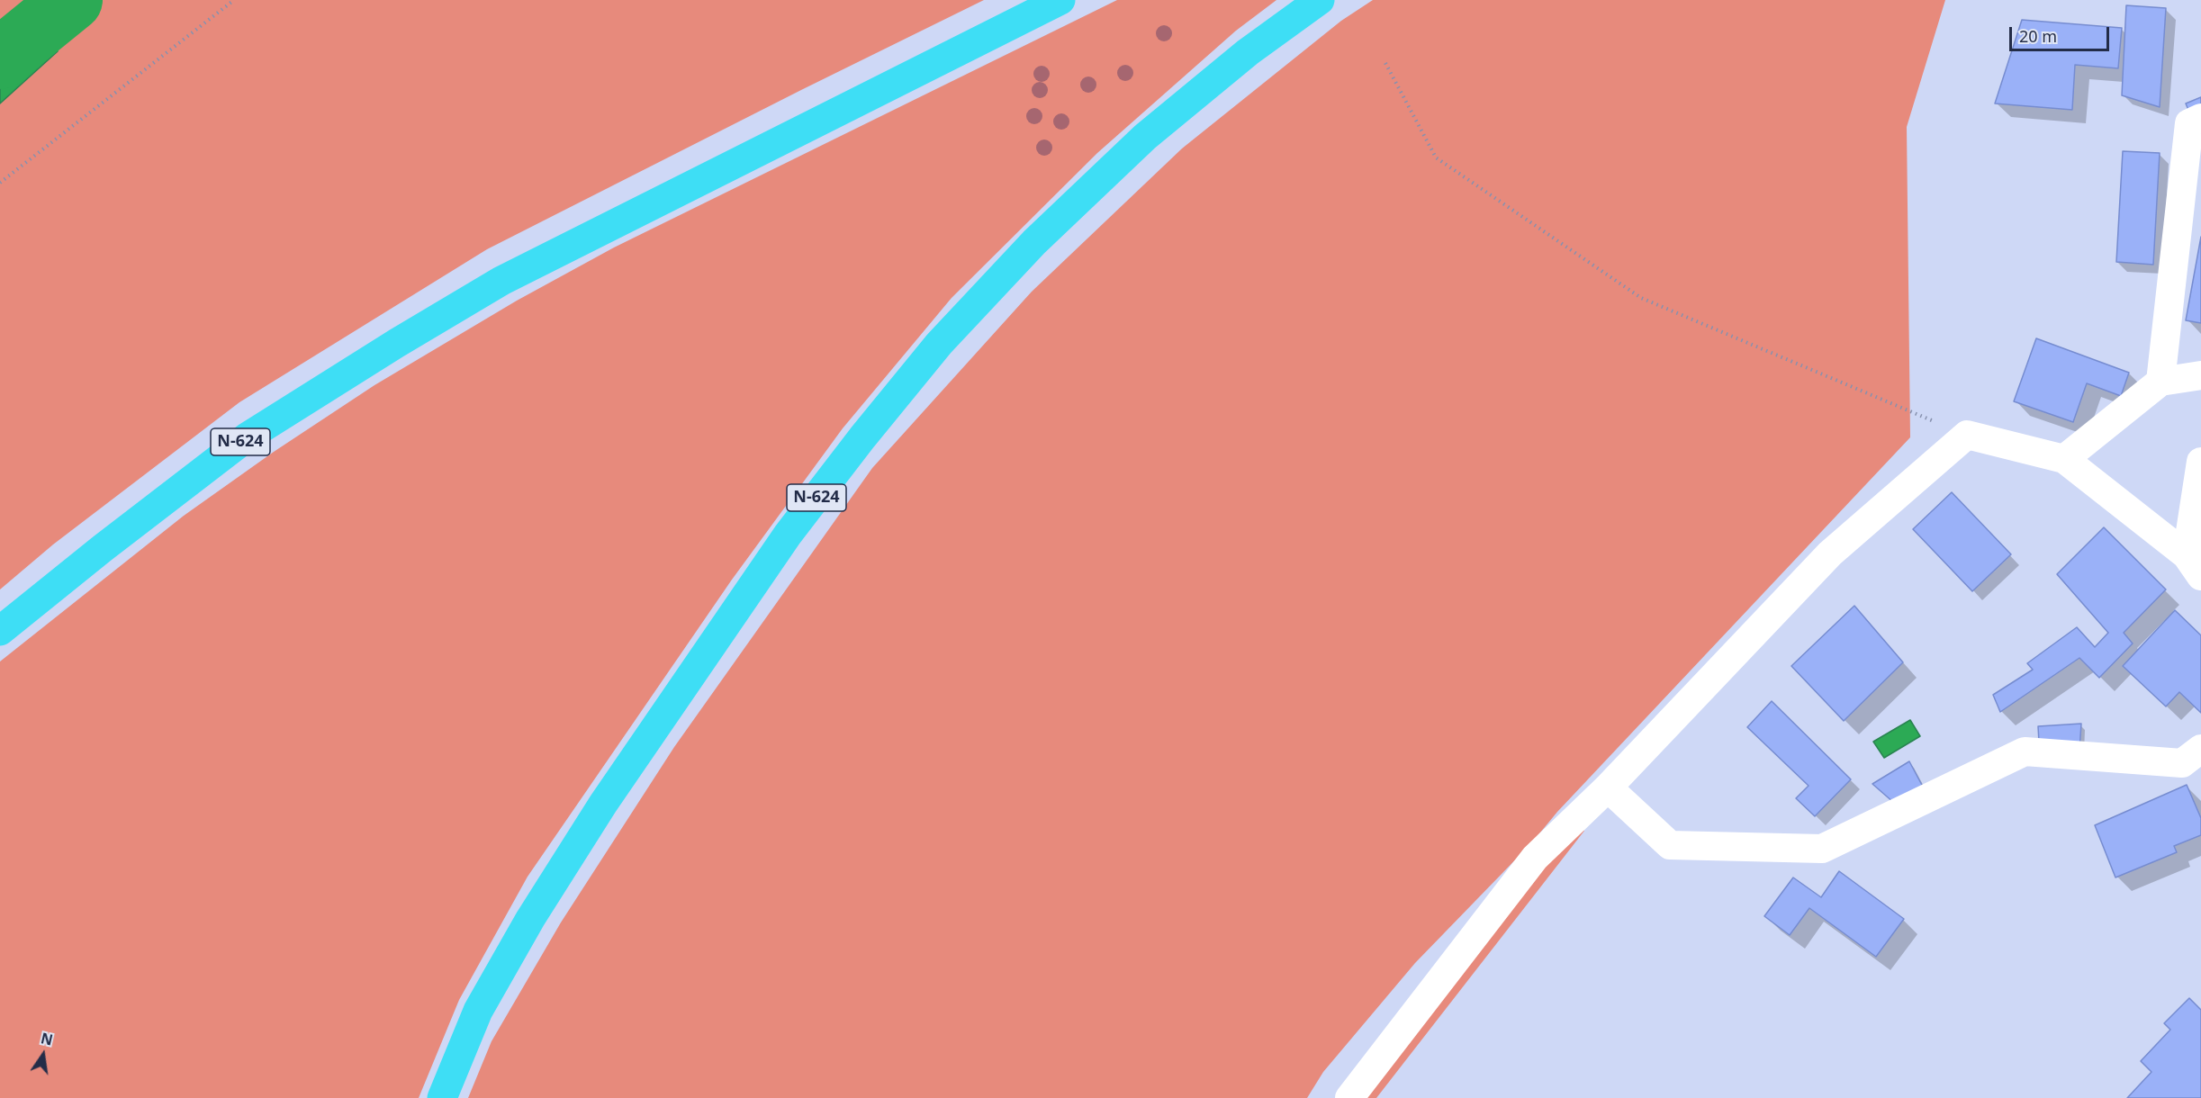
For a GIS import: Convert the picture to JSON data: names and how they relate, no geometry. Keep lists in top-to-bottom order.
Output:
{
  "streets": {
    "highway": ["N-624"]
  },
  "scale_bar": "20 m",
  "north": "top"
}
